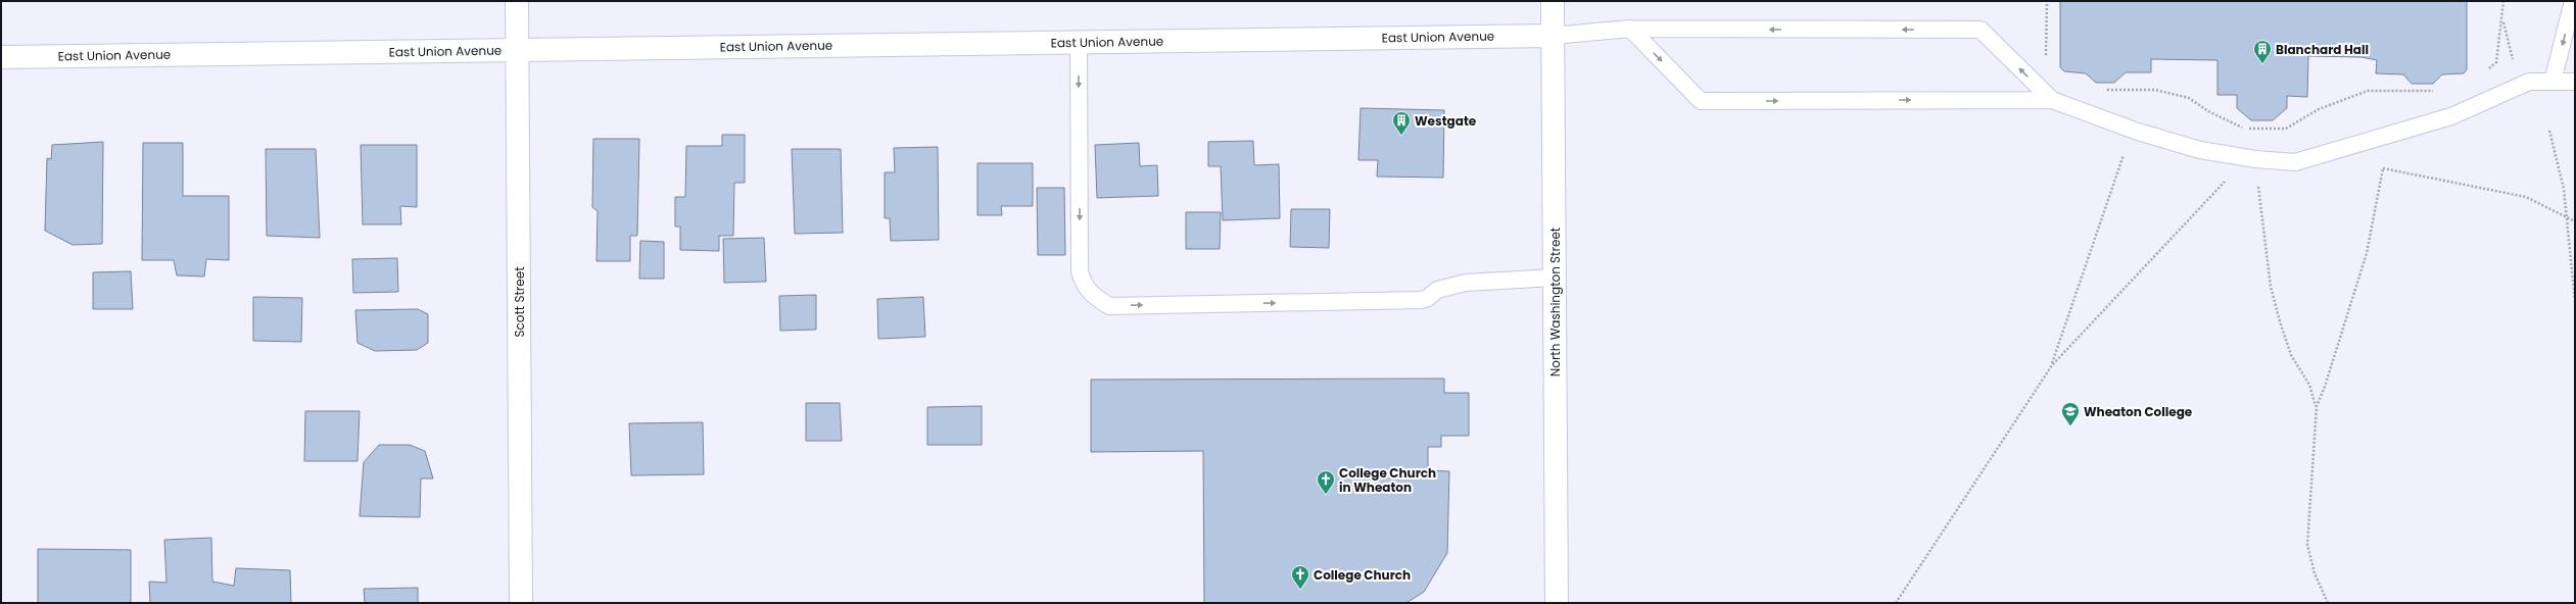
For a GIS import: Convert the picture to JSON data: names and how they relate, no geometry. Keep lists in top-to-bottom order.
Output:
{
  "streets": {
    "street": ["East Union Avenue", "Scott Street", "North Washington Street"]
  },
  "crossings": [
    ["East Union Avenue", "Scott Street"],
    ["East Union Avenue", "North Washington Street"]
  ],
  "places": {
    "building": ["Blanchard Hall", "Westgate"],
    "school or university": ["Wheaton College"],
    "church": ["College Church in Wheaton", "College Church"]
  }
}
